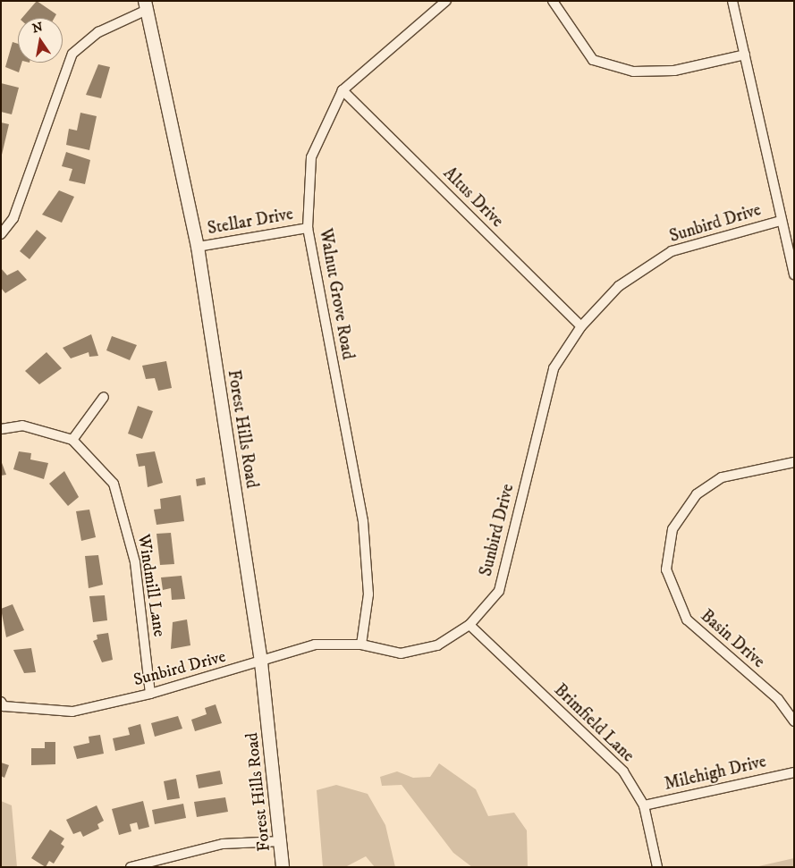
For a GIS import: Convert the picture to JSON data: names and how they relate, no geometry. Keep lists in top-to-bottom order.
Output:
{
  "streets": {
    "street": [
      "Altus Drive",
      "Stellar Drive",
      "Sunbird Drive",
      "Walnut Grove Road",
      "Forest Hills Road",
      "Windmill Lane",
      "Basin Drive",
      "Brimfield Lane",
      "Milehigh Drive"
    ]
  },
  "crossings": [
    ["Altus Drive", "Sunbird Drive"],
    ["Altus Drive", "Walnut Grove Road"],
    ["Stellar Drive", "Walnut Grove Road"],
    ["Stellar Drive", "Forest Hills Road"],
    ["Sunbird Drive", "Walnut Grove Road"],
    ["Sunbird Drive", "Forest Hills Road"],
    ["Sunbird Drive", "Windmill Lane"],
    ["Sunbird Drive", "Brimfield Lane"],
    ["Brimfield Lane", "Milehigh Drive"]
  ],
  "north": "top"
}
